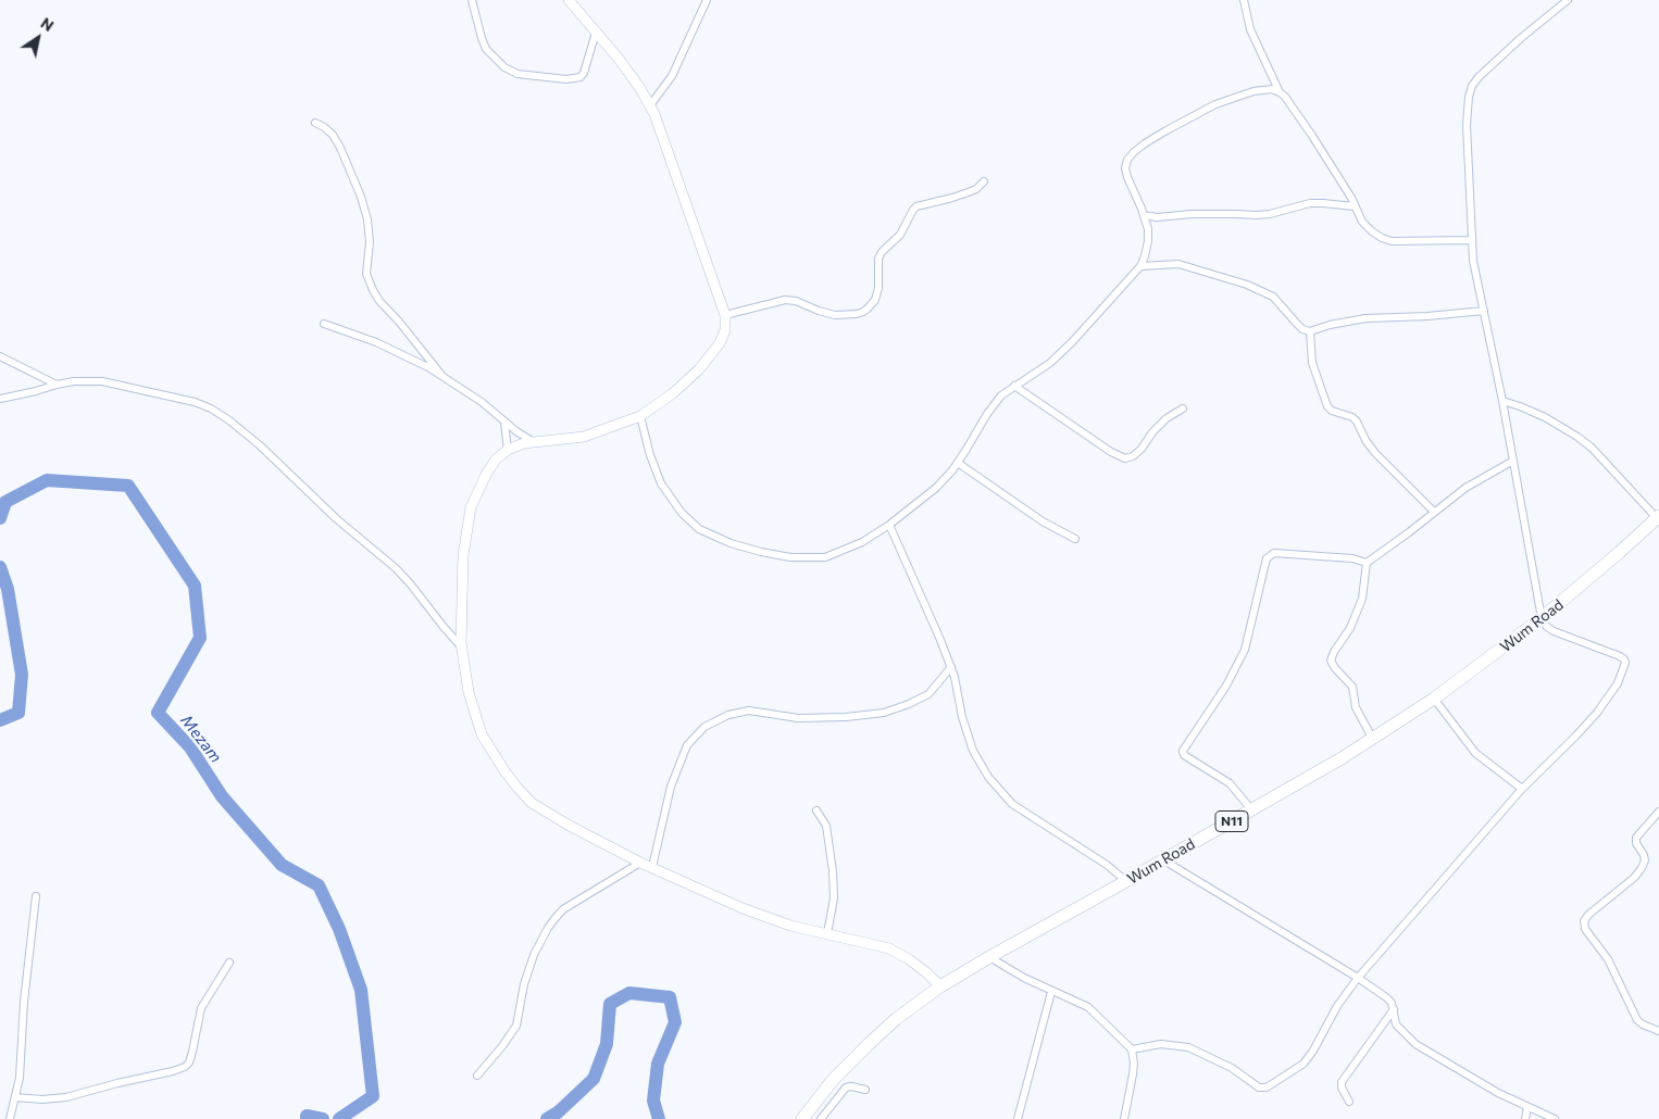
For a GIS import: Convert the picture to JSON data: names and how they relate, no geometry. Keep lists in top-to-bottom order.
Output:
{
  "streets": {
    "highway": ["Wum Road", "N11"]
  },
  "water": ["Mezam"],
  "north": "top right"
}
